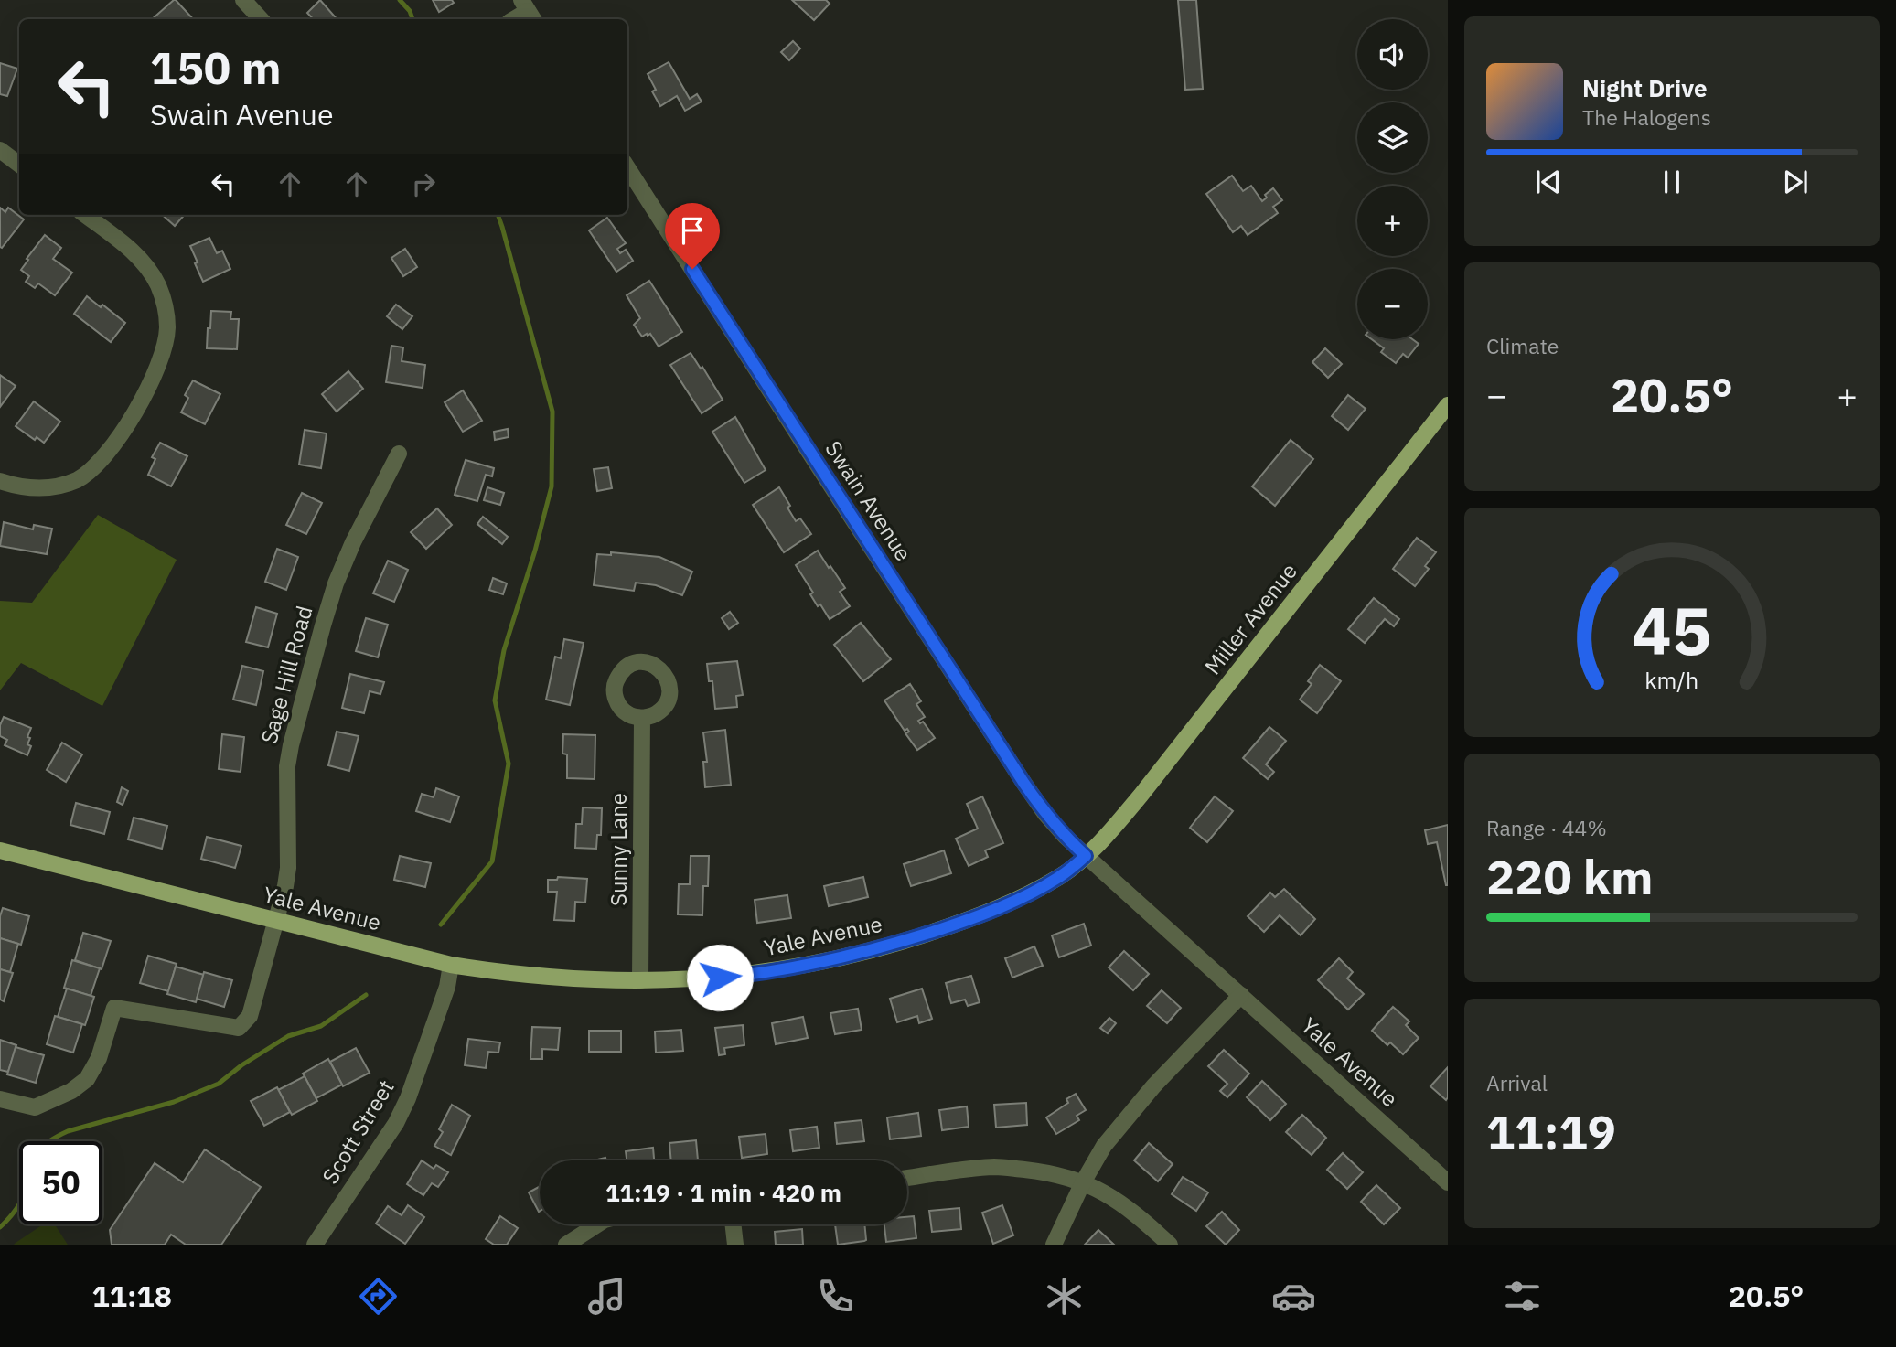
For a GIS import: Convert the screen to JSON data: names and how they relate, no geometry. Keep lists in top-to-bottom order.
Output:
{
  "streets": {
    "main road": ["Miller Avenue", "Yale Avenue"],
    "street": [
      "Swain Avenue",
      "Sage Hill Road",
      "Sunny Lane",
      "Scott Street"
    ]
  },
  "crossings": [
    ["Swain Avenue", "Miller Avenue"],
    ["Swain Avenue", "Yale Avenue"],
    ["Miller Avenue", "Yale Avenue"],
    ["Sage Hill Road", "Yale Avenue"],
    ["Sunny Lane", "Yale Avenue"],
    ["Yale Avenue", "Scott Street"]
  ],
  "page": {
    "map_buttons": ["+", "−"],
    "turn": ["150 m", "Swain Avenue"],
    "song": ["Night Drive", "The Halogens"],
    "tile": [
      "Climate",
      ["Range · 44%", "220 km"],
      ["Arrival", "11:19"]
    ],
    "heat": ["−", "20.5°", "+"],
    "limit": "50",
    "trip": "11:19 · 1 min · 420 m",
    "tabs": ["11:18", "20.5°"],
    "gauge": ["45", "km/h"]
  }
}
